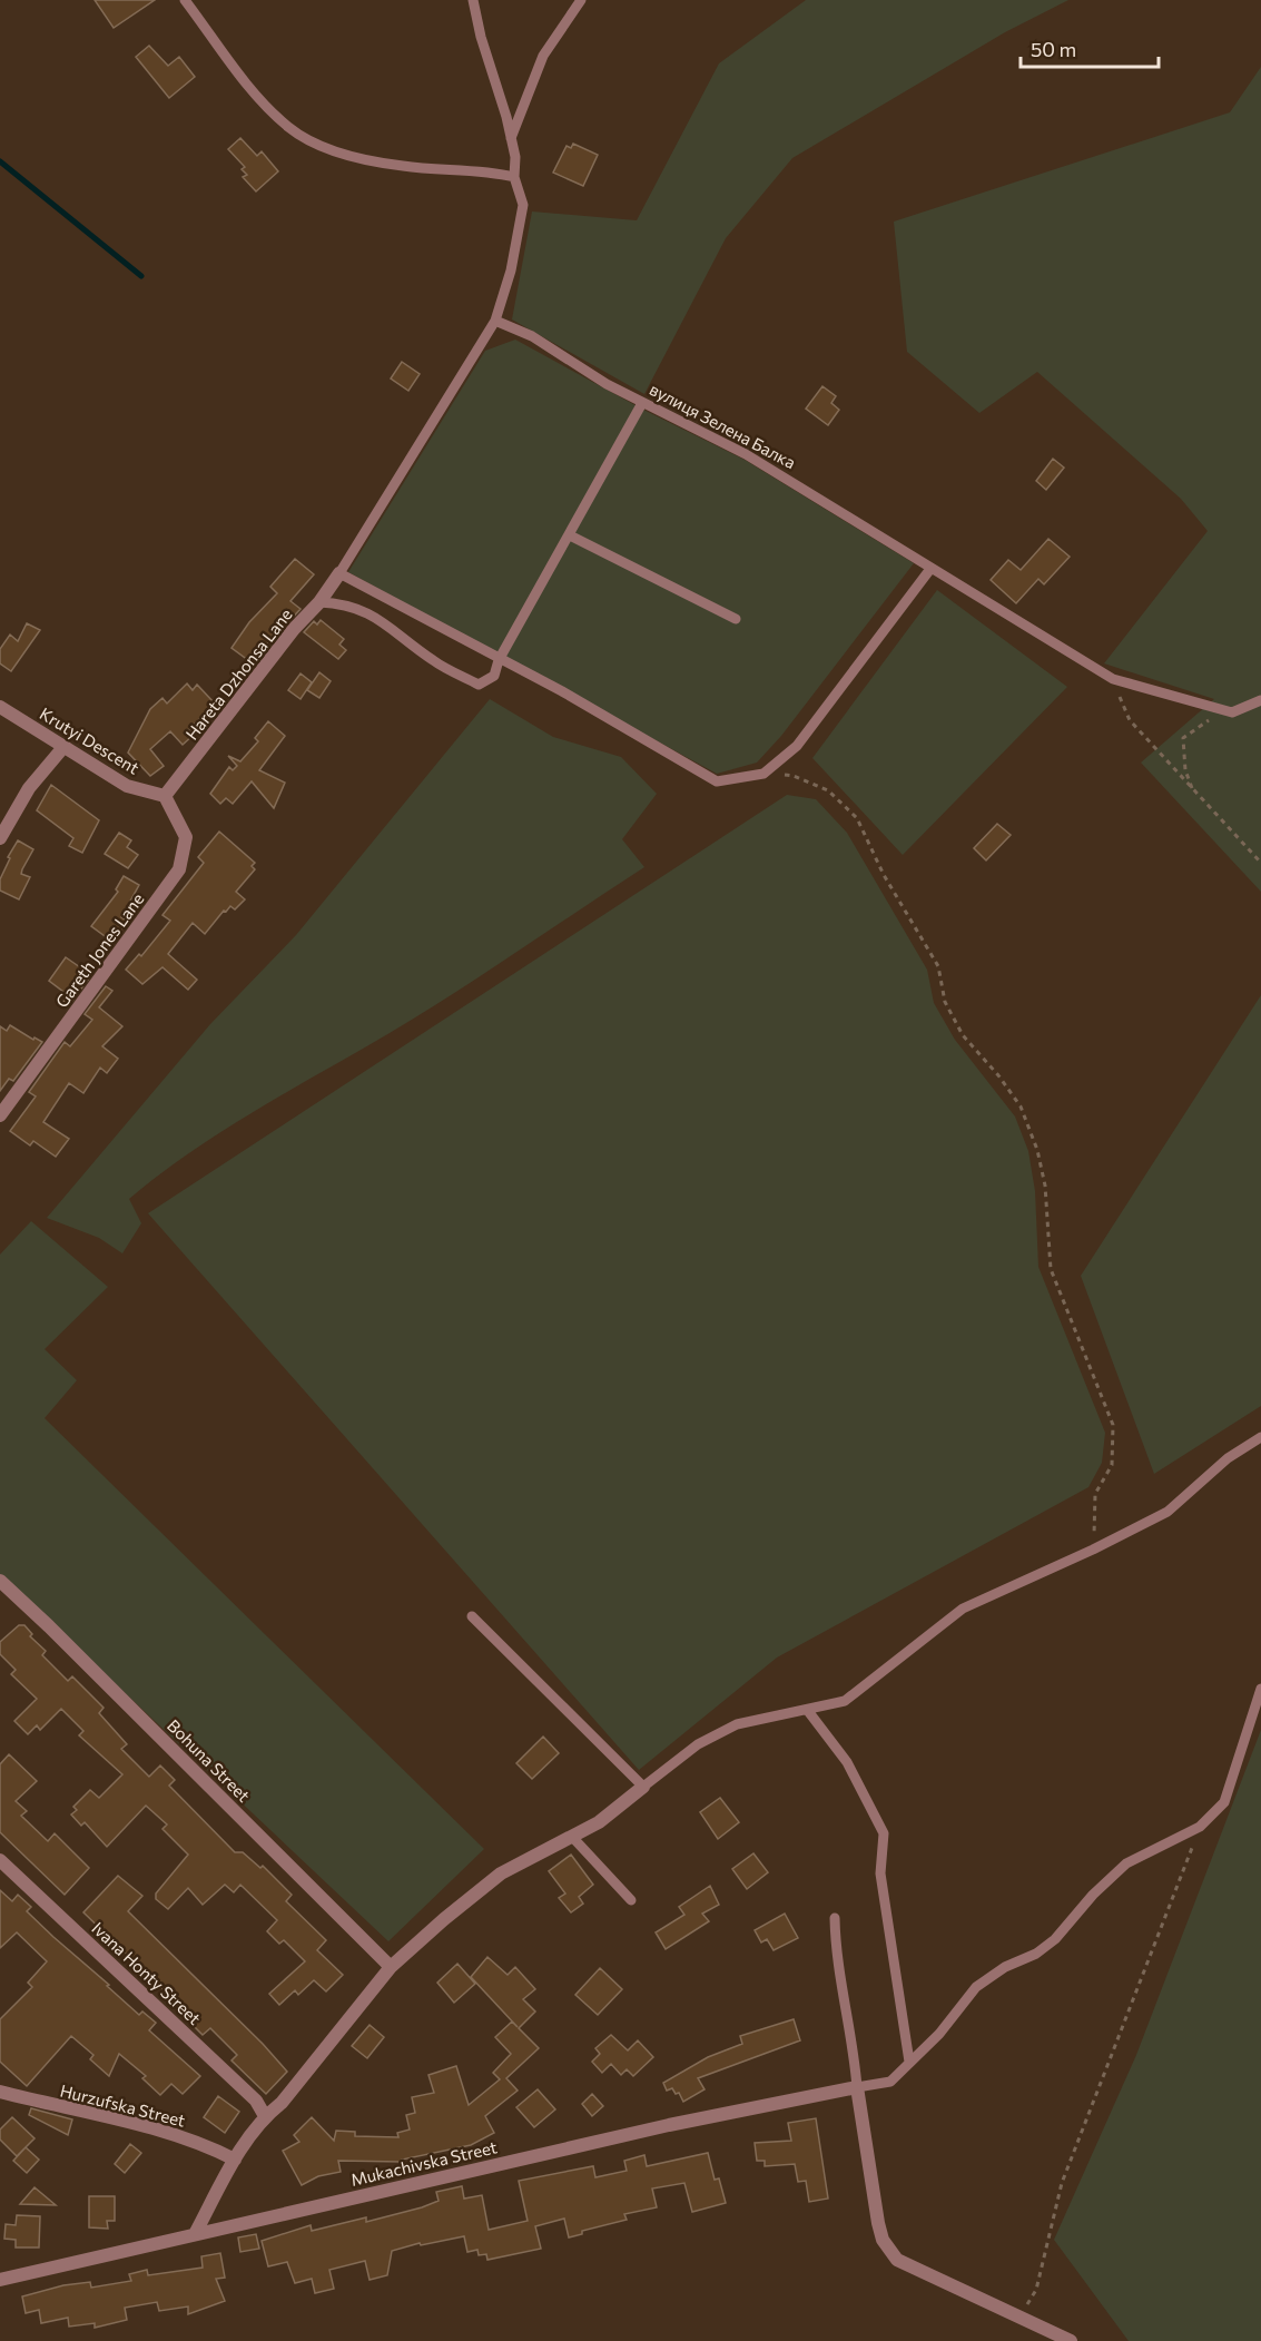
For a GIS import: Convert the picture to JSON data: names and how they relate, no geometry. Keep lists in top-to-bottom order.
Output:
{
  "streets": {
    "street": [
      "Hareta Dzhonsa Lane",
      "Krutyi Descent",
      "Gareth Jones Lane",
      "Bohuna Street",
      "Ivana Honty Street",
      "Hurzufska Street",
      "Mukachivska Street"
    ],
    "lane": ["вулиця Зелена Балка"]
  },
  "crossings": [
    ["Hareta Dzhonsa Lane", "Krutyi Descent"],
    ["Hareta Dzhonsa Lane", "Gareth Jones Lane"],
    ["Krutyi Descent", "Gareth Jones Lane"]
  ],
  "scale_bar": "50 m"
}
